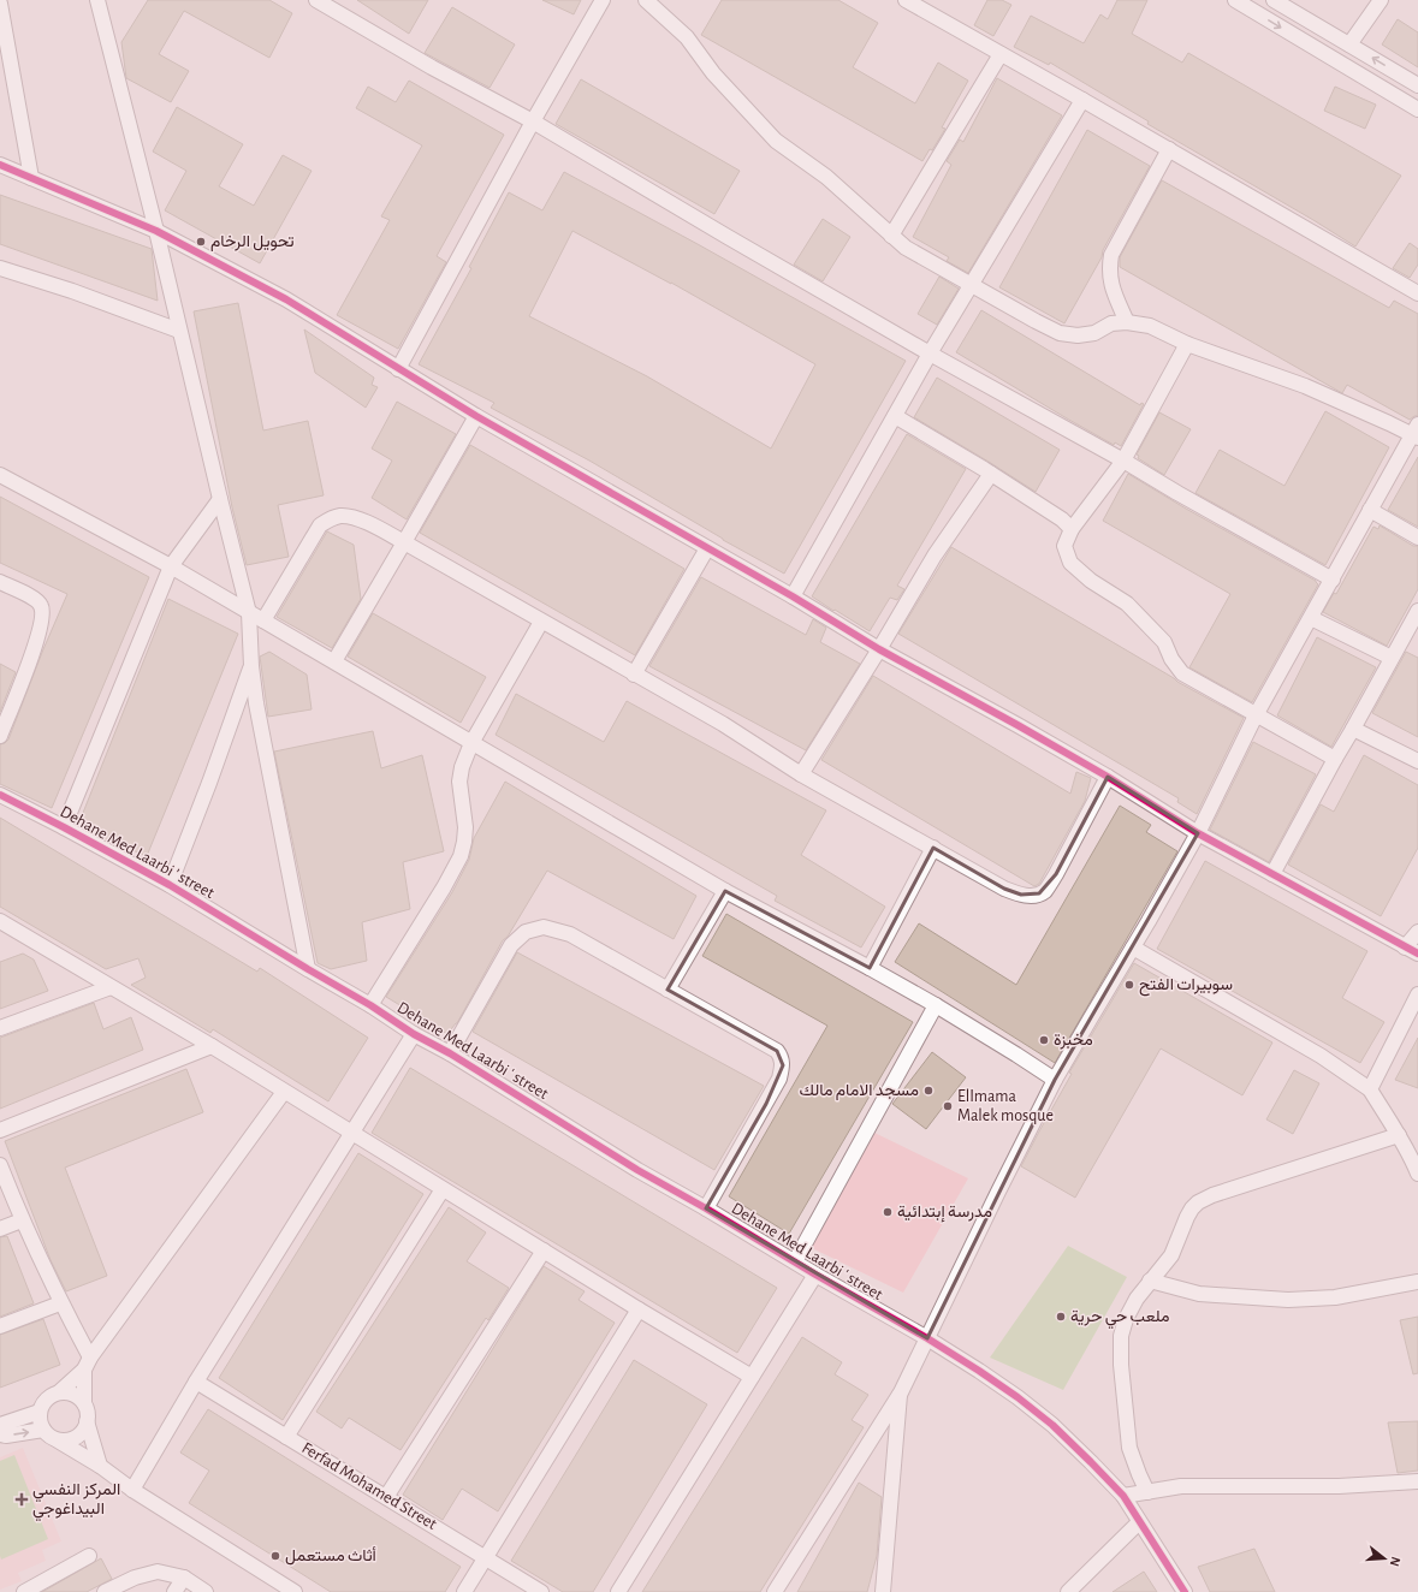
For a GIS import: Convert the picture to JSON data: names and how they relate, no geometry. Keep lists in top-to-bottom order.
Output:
{
  "streets": {
    "street": ["Dehane Med Laarbi ' street", "Ferfad Mohamed Street"]
  },
  "places": {
    "other": [
      "تحويل الرخام",
      "سوبيرات الفتح",
      "مخبزة",
      "مسجد الامام مالك",
      "ElImama Malek mosque",
      "مدرسة إبتدائية",
      "ملعب حي حرية",
      "أثاث مستعمل"
    ],
    "health": ["المركز النفسي البيداغوجي"]
  },
  "north": "right"
}
